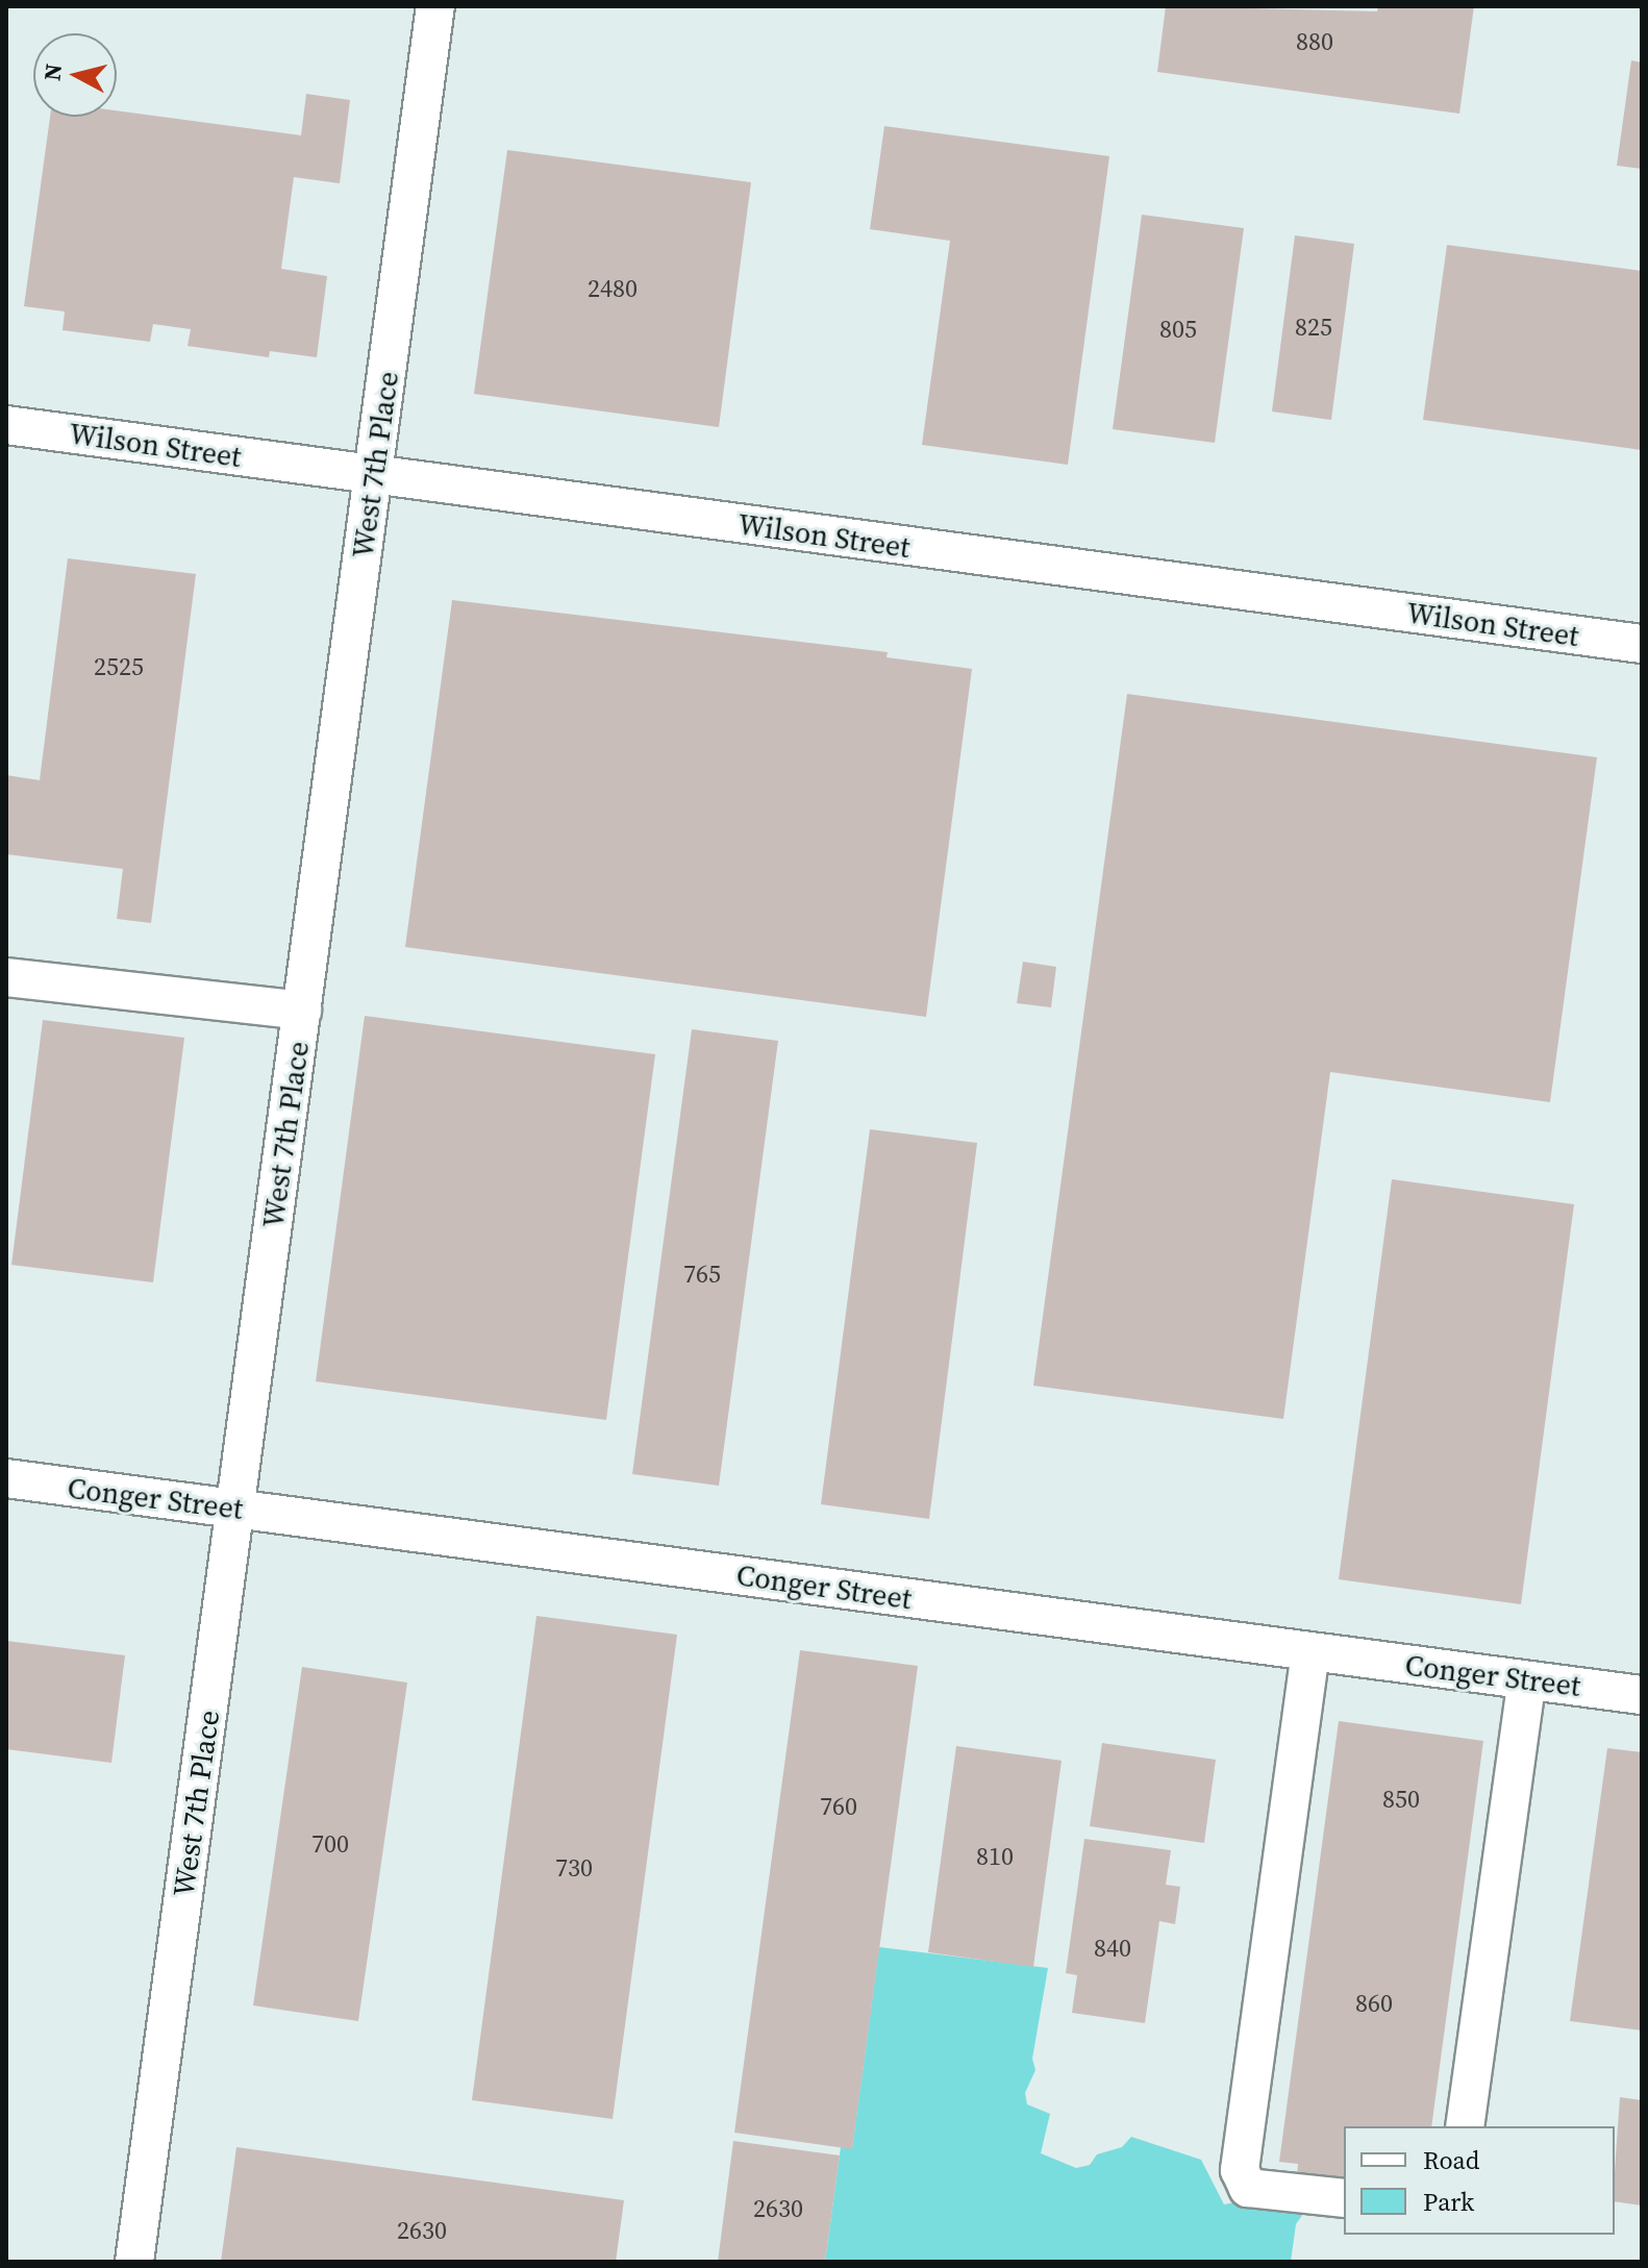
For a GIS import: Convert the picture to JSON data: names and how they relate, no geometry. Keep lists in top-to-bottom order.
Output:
{
  "streets": {
    "street": ["Wilson Street", "West 7th Place", "Conger Street"]
  },
  "crossings": [
    ["Wilson Street", "West 7th Place"],
    ["West 7th Place", "Conger Street"]
  ],
  "house_numbers": [
    "880",
    "2480",
    "825",
    "805",
    "2525",
    "765",
    "850",
    "760",
    "700",
    "810",
    "730",
    "840",
    "860",
    "2630",
    "2630"
  ],
  "legend": ["Road", "Park"],
  "north": "left"
}
